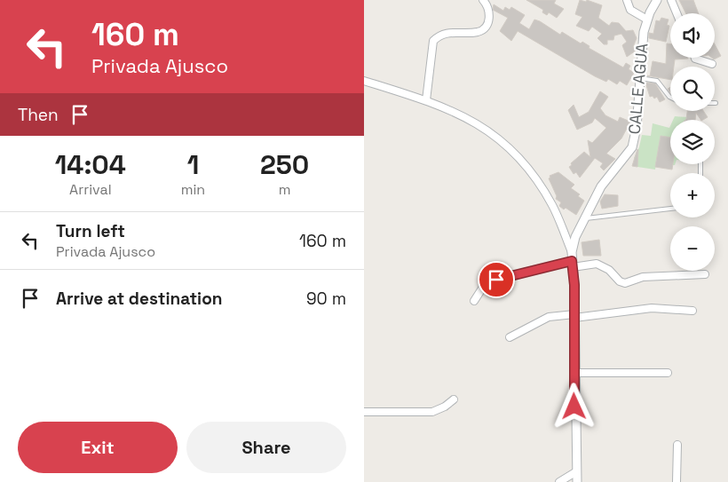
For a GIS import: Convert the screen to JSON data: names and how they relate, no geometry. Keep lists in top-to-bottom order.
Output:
{
  "streets": {
    "street": ["CALLE AGUA"]
  },
  "page": {
    "turn": ["160 m", "Privada Ajusco"],
    "map_buttons": ["+", "−"],
    "then": "Then",
    "eta": [
      "14:04",
      "Arrival",
      "1",
      "min",
      "250",
      "m"
    ],
    "list": [
      {
        "name": "Turn left",
        "note": "Privada Ajusco",
        "value": "160 m"
      },
      {
        "name": "Arrive at destination",
        "value": "90 m"
      }
    ],
    "buttons": ["Exit", "Share"]
  }
}
